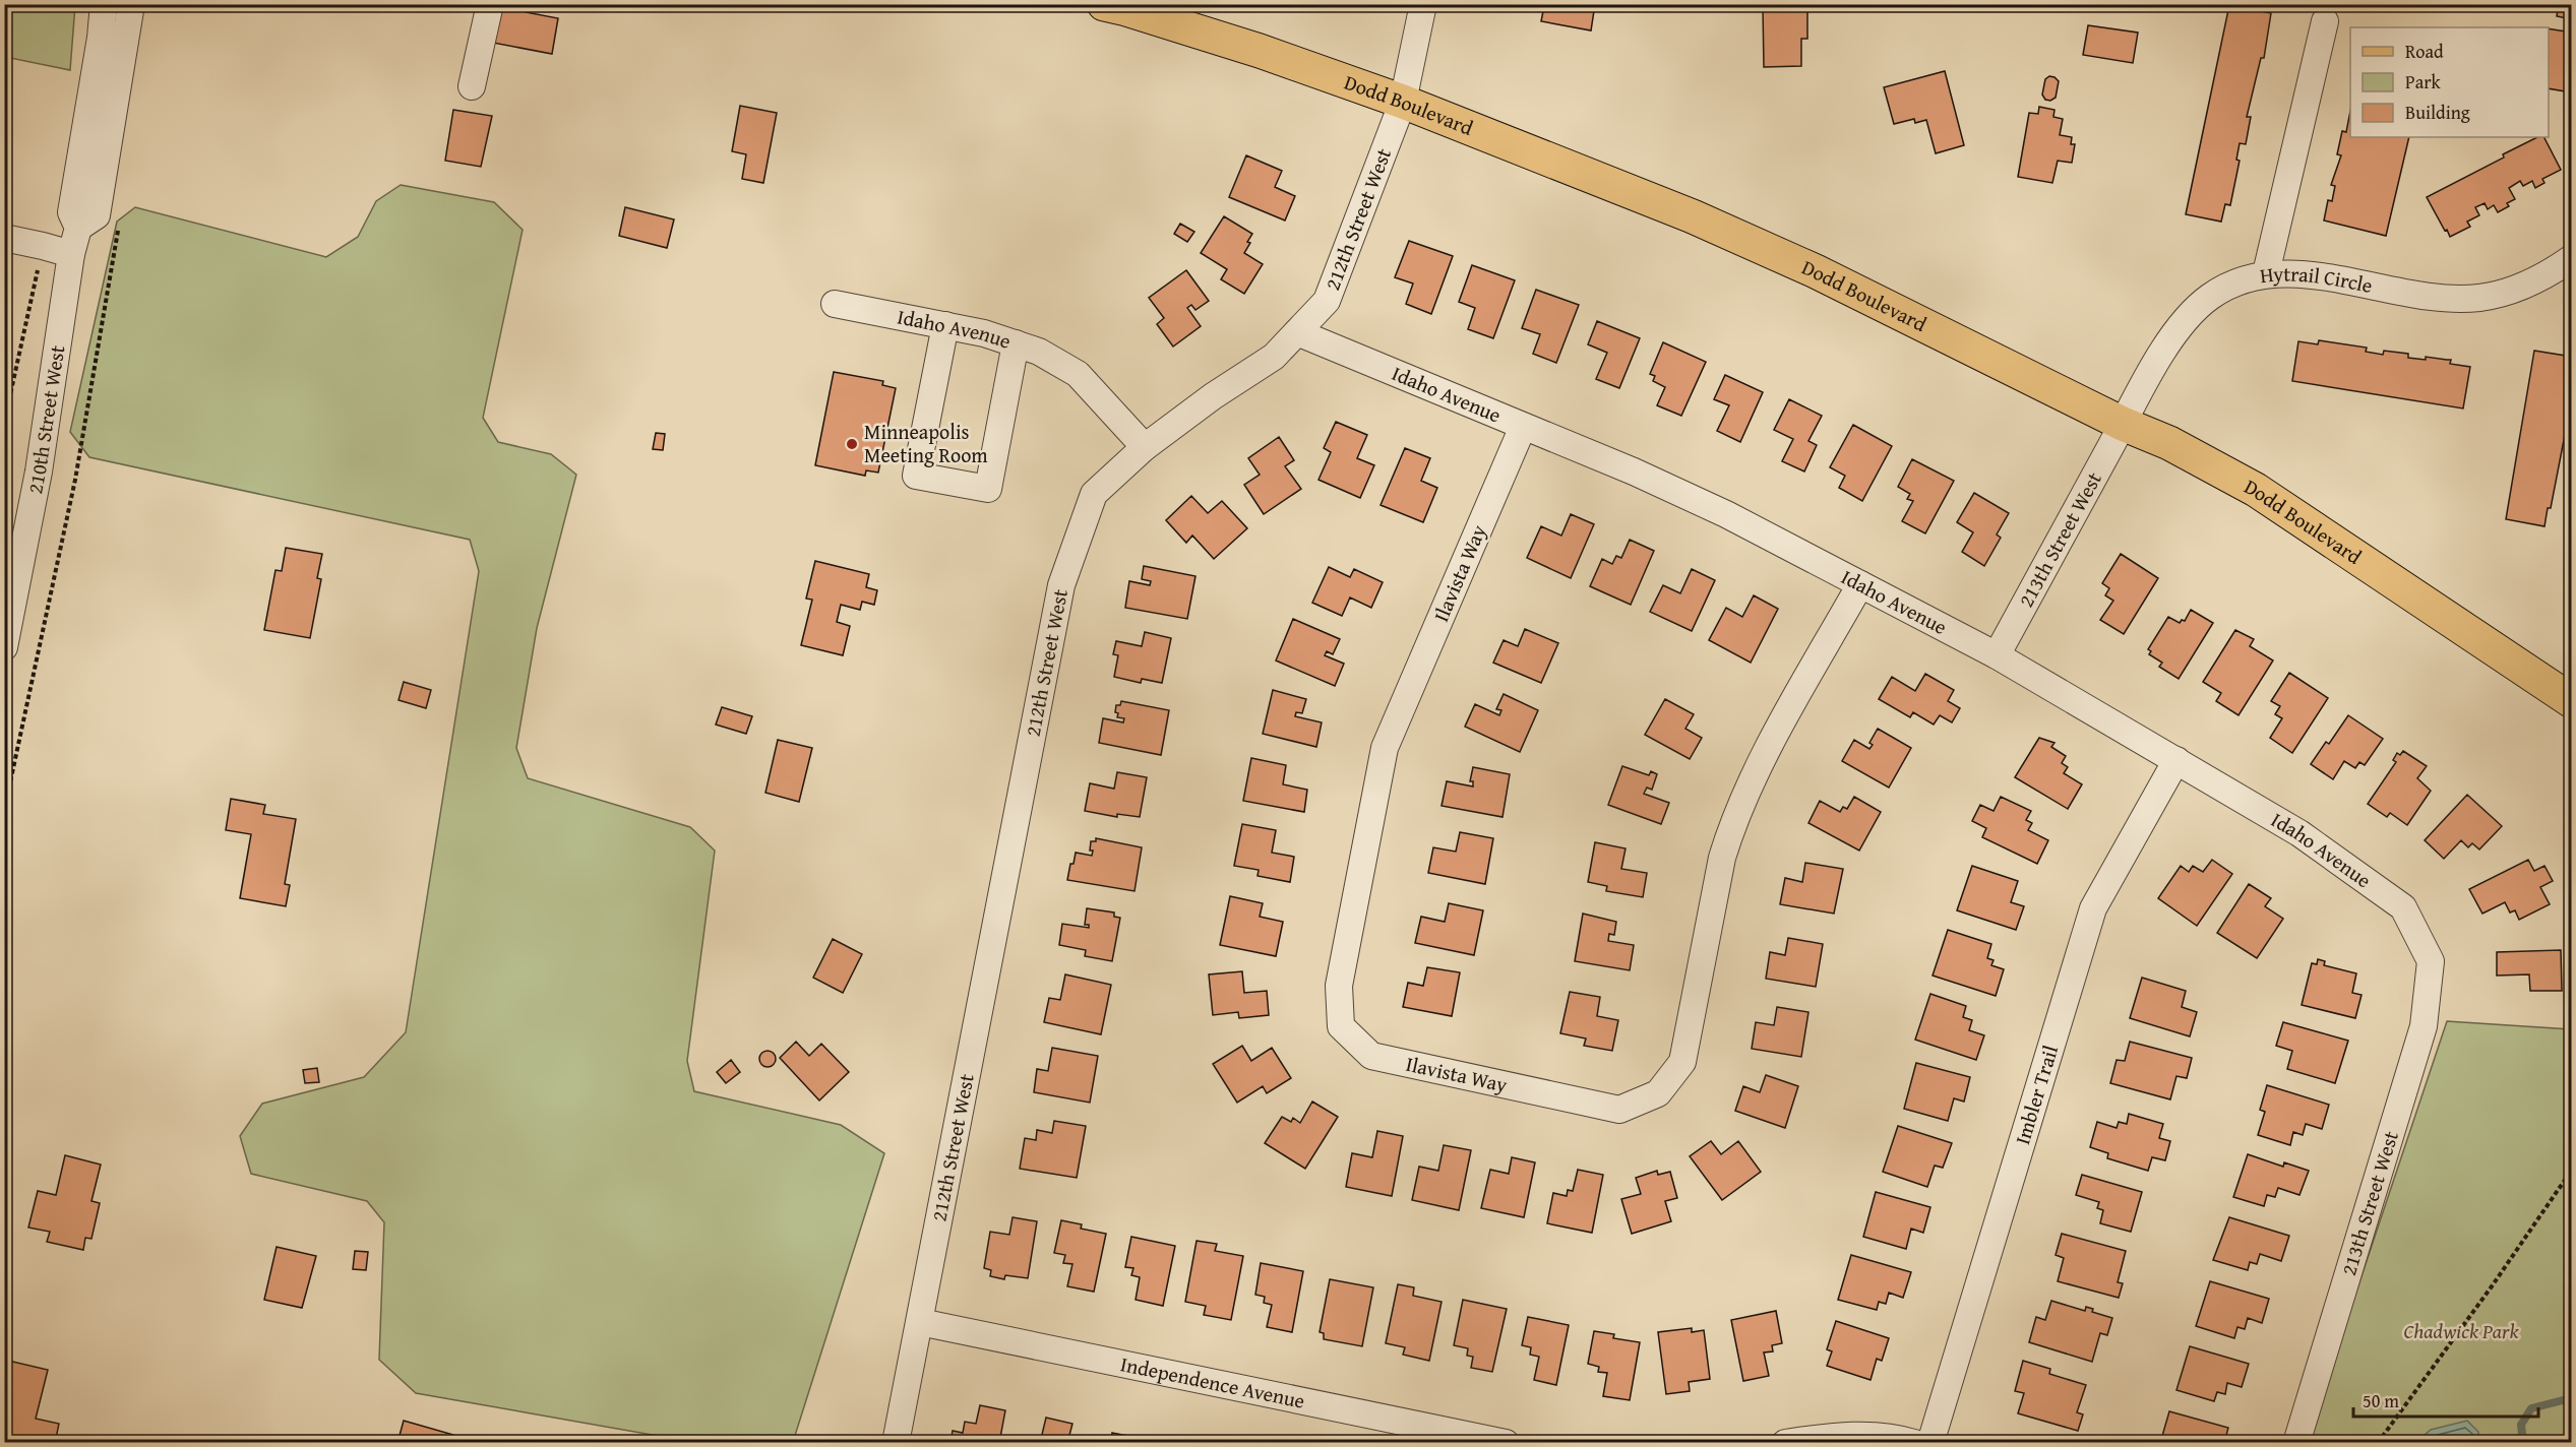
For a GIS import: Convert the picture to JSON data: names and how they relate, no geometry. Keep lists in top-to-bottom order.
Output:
{
  "streets": {
    "main road": ["Dodd Boulevard"],
    "street": [
      "212th Street West",
      "Hytrail Circle",
      "Idaho Avenue",
      "210th Street West",
      "213th Street West",
      "Ilavista Way",
      "Imbler Trail",
      "Independence Avenue"
    ]
  },
  "crossings": [
    ["Dodd Boulevard", "212th Street West"],
    ["Dodd Boulevard", "Hytrail Circle"],
    ["Dodd Boulevard", "213th Street West"],
    ["212th Street West", "Idaho Avenue"],
    ["212th Street West", "Independence Avenue"],
    ["Hytrail Circle", "213th Street West"],
    ["Idaho Avenue", "213th Street West"],
    ["Idaho Avenue", "Ilavista Way"],
    ["Idaho Avenue", "Imbler Trail"]
  ],
  "parks": ["Chadwick Park"],
  "places": ["Minneapolis Meeting Room"],
  "legend": ["Road", "Park", "Building"],
  "scale_bar": "50 m"
}
